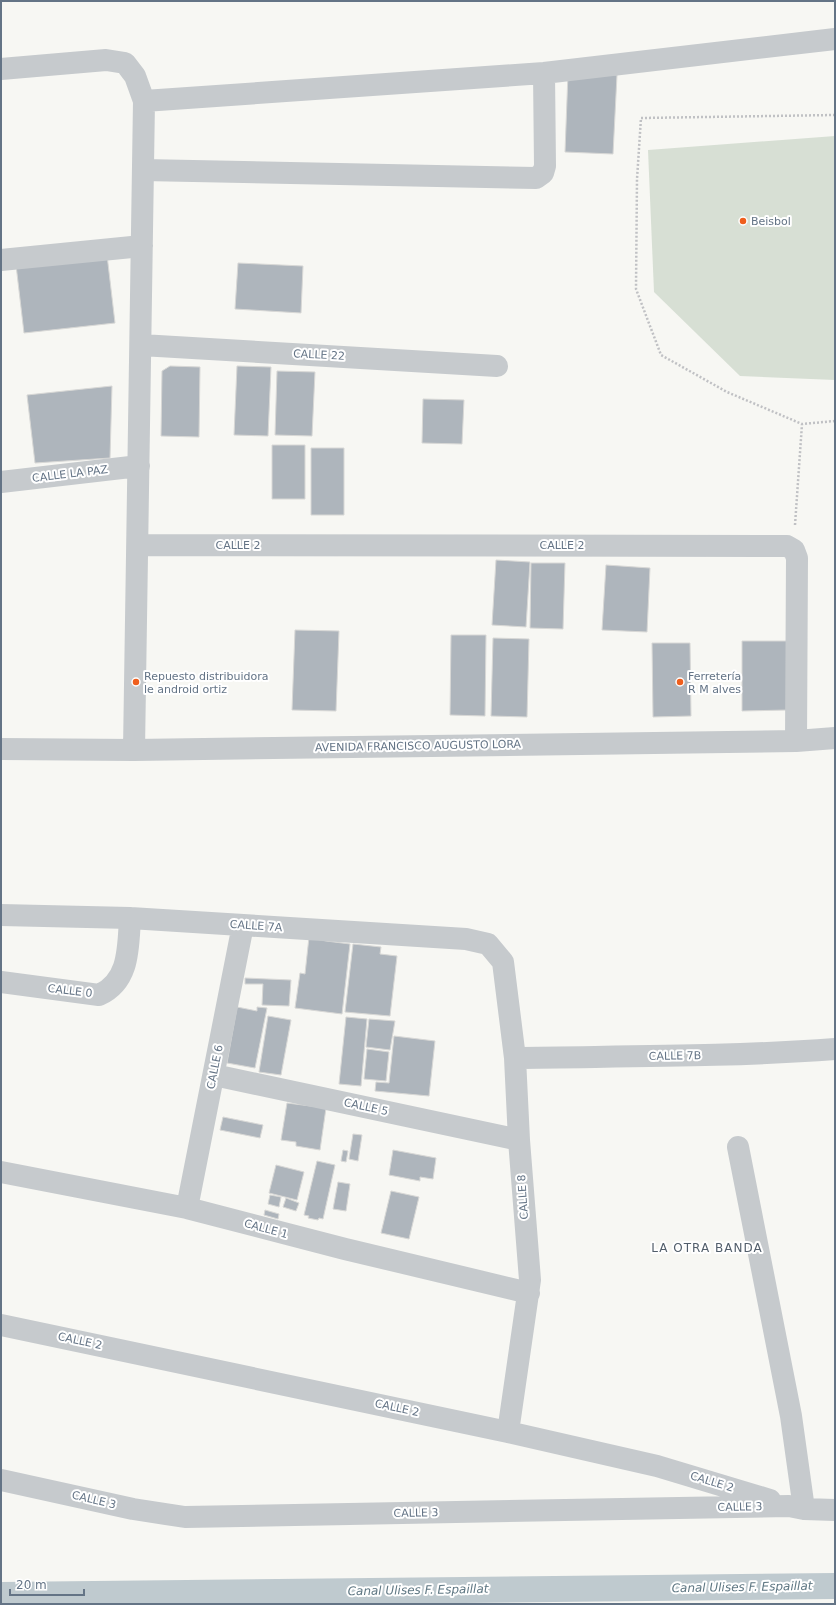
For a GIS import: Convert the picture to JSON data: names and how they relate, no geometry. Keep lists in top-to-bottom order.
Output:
{
  "streets": {
    "street": [
      "CALLE 22",
      "CALLE LA PAZ",
      "CALLE 2",
      "AVENIDA FRANCISCO AUGUSTO LORA",
      "CALLE 7A",
      "CALLE 0",
      "CALLE 7B",
      "CALLE 6",
      "CALLE 5",
      "CALLE 8",
      "CALLE 1",
      "CALLE 3"
    ]
  },
  "crossings": [
    ["CALLE 2", "CALLE 8"],
    ["CALLE 2", "CALLE 3"],
    ["CALLE 7A", "CALLE 0"],
    ["CALLE 7A", "CALLE 6"],
    ["CALLE 7A", "CALLE 8"],
    ["CALLE 7B", "CALLE 8"],
    ["CALLE 6", "CALLE 5"],
    ["CALLE 6", "CALLE 1"],
    ["CALLE 5", "CALLE 8"],
    ["CALLE 8", "CALLE 1"]
  ],
  "districts": ["LA OTRA BANDA"],
  "water": ["Canal Ulises F. Espaillat"],
  "places": ["Beisbol", "Repuesto distribuidora le android ortiz", "Ferretería R M alves"],
  "scale_bar": "20 m"
}
